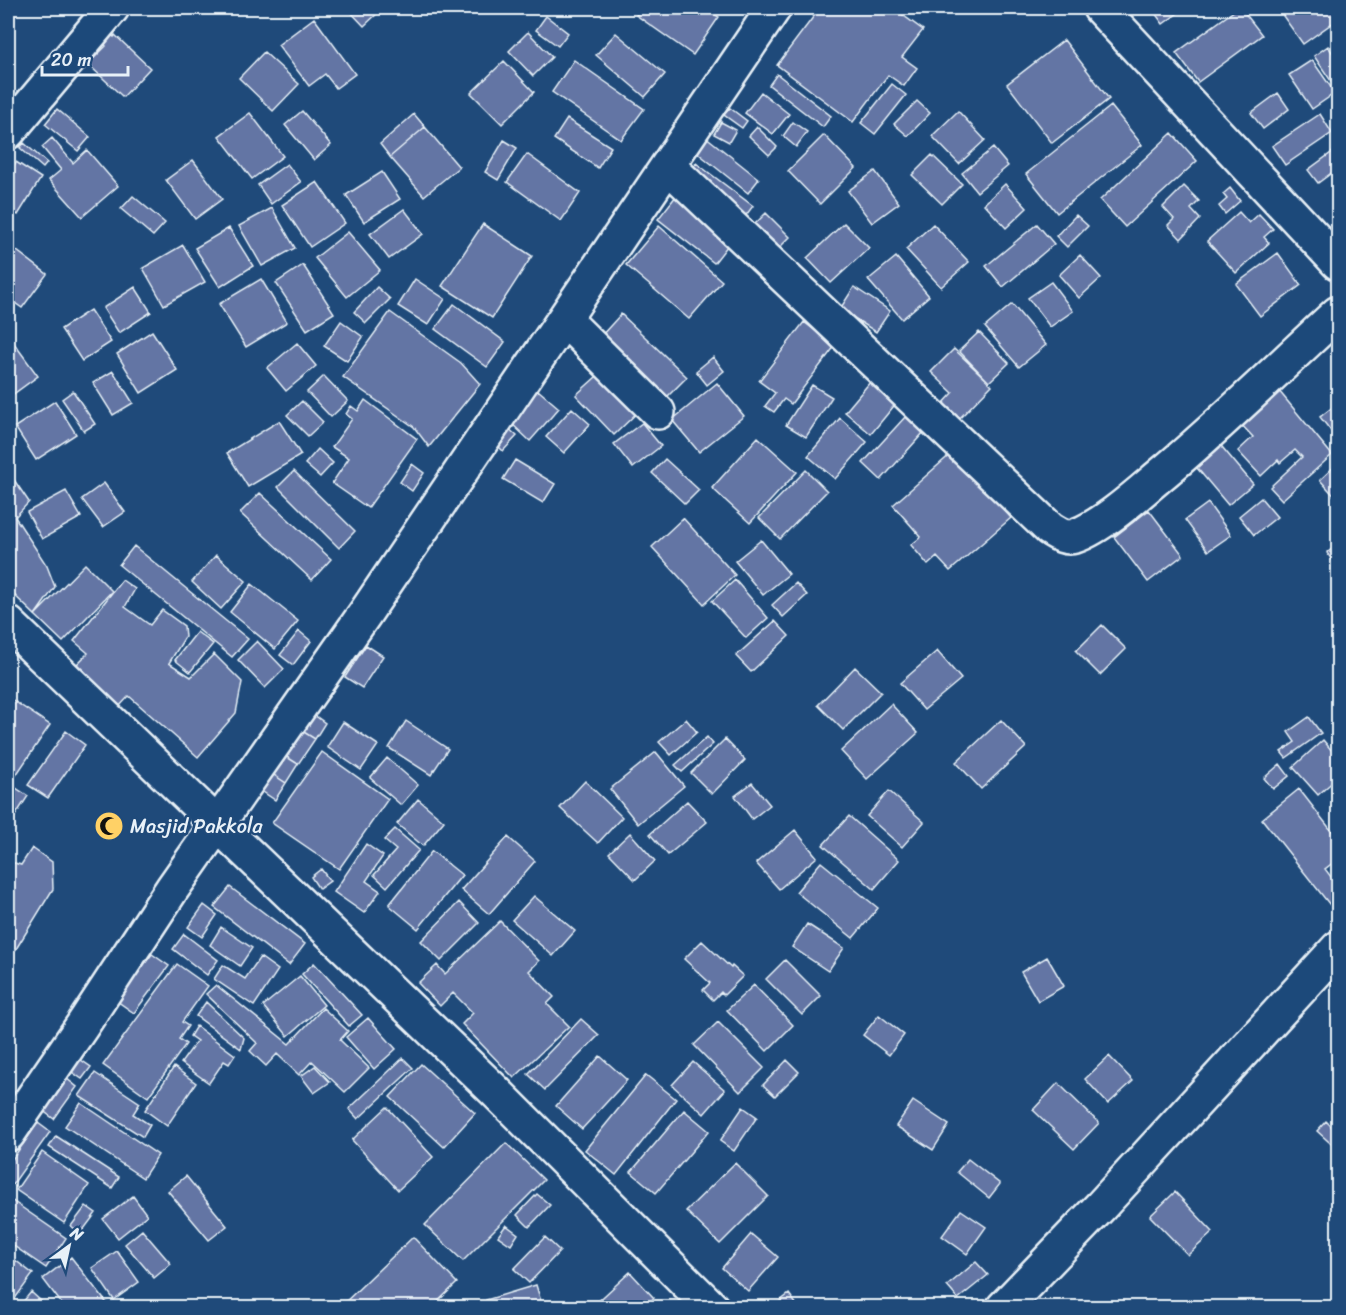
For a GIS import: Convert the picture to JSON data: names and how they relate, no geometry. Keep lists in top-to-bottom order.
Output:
{
  "places": {
    "mosque": ["Masjid Pakkola"]
  },
  "scale_bar": "20 m",
  "north": "top right"
}
